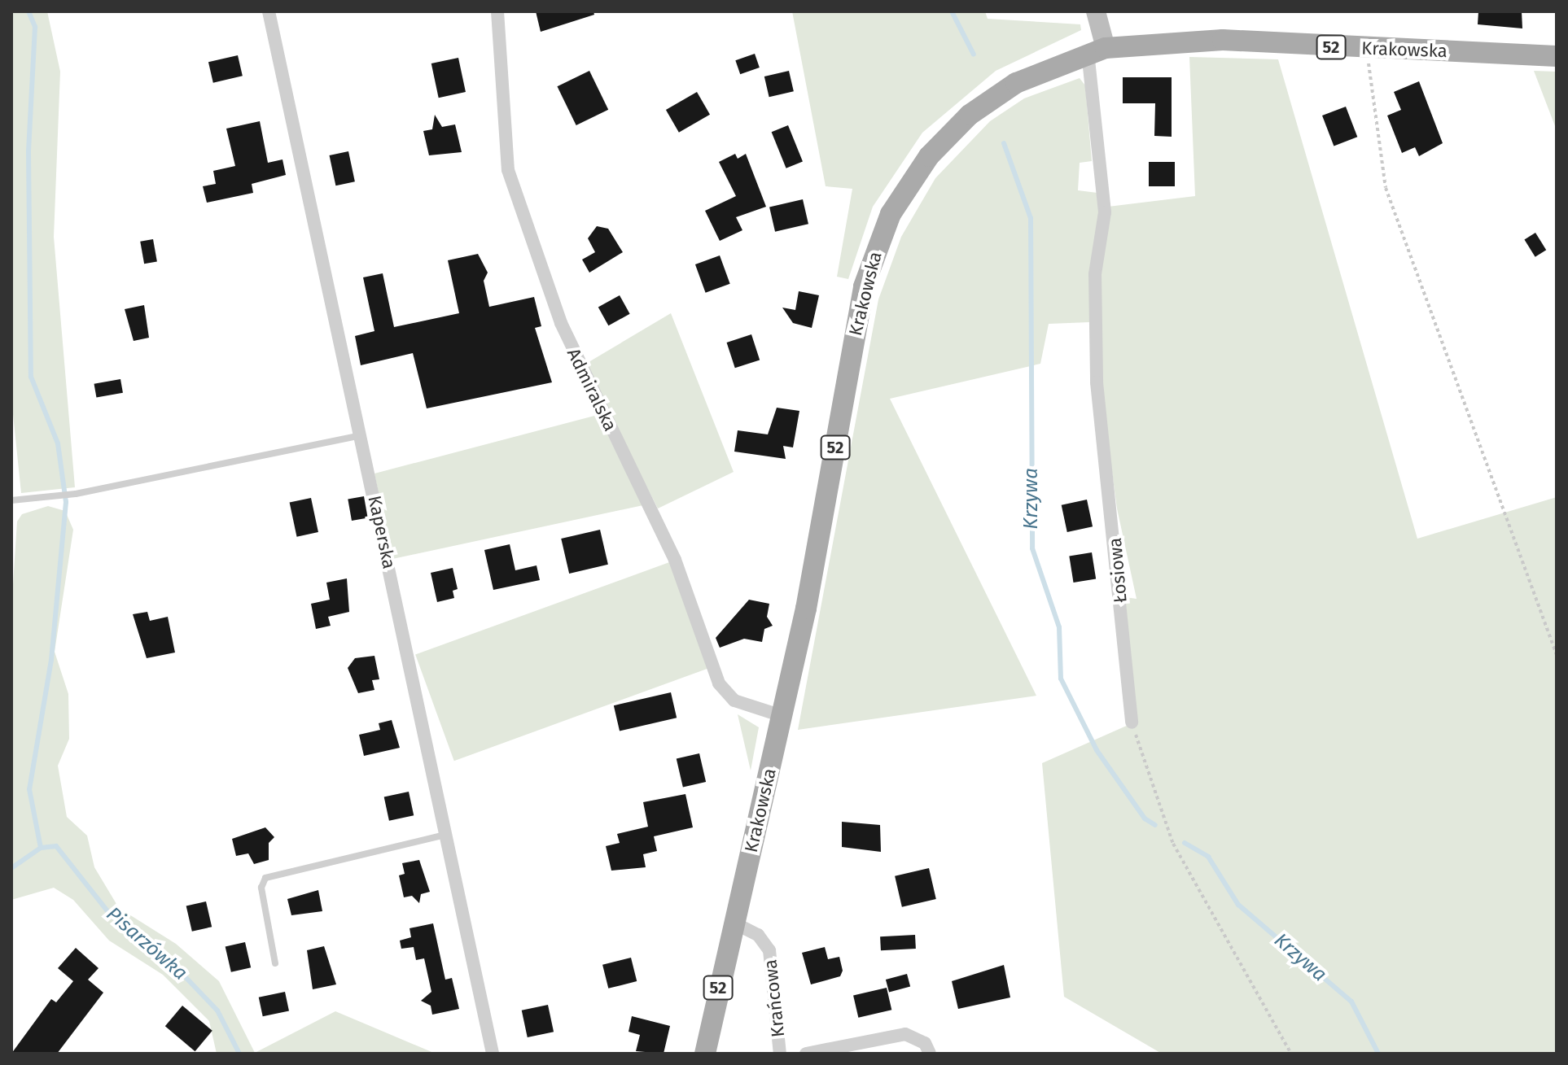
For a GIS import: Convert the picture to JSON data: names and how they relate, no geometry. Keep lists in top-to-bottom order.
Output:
{
  "streets": {
    "main road": ["52", "Krakowska"],
    "street": [
      "Admiralska",
      "Kaperska",
      "Łosiowa",
      "Krańcowa"
    ]
  },
  "crossings": [
    ["Krakowska", "Admiralska"],
    ["Krakowska", "Łosiowa"],
    ["Krakowska", "Krańcowa"]
  ],
  "water": ["Krzywa", "Pisarzówka"]
}
